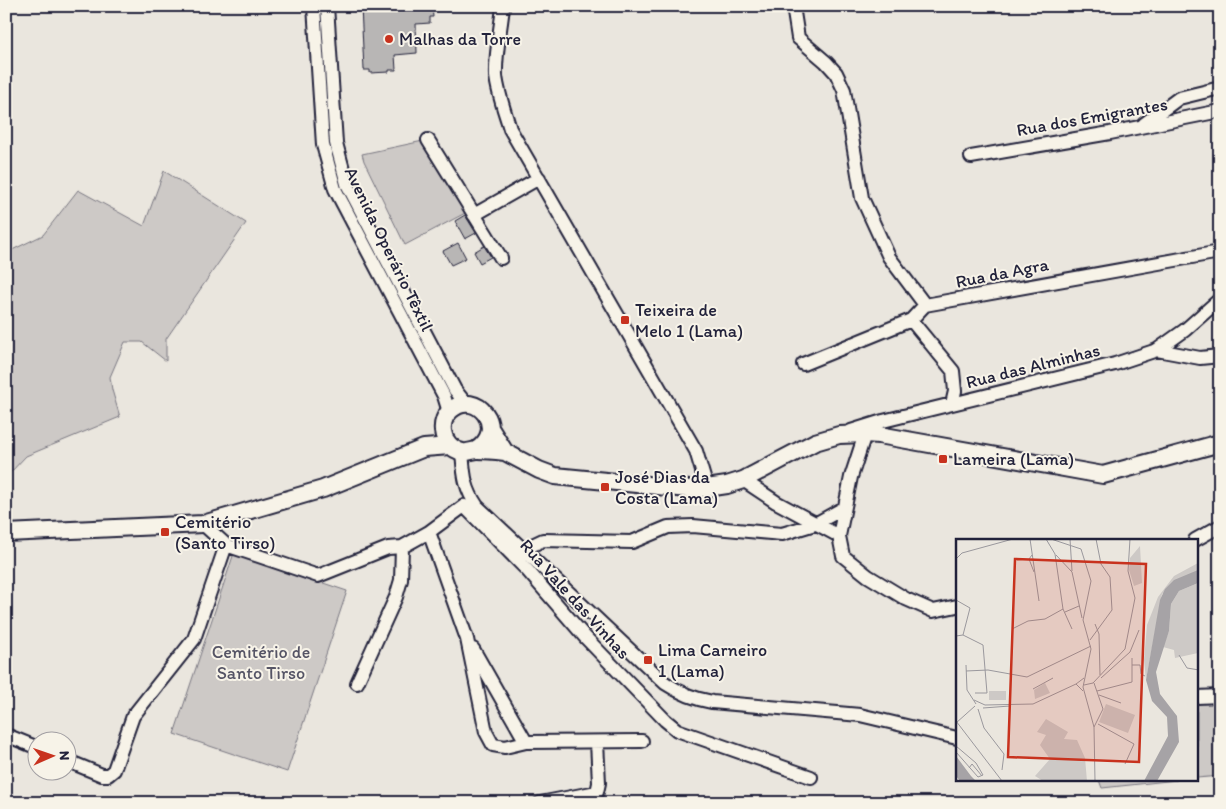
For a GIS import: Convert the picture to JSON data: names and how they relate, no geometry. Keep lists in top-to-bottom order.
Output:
{
  "streets": {
    "street": [
      "Rua dos Emigrantes",
      "Avenida Operário Têxtil",
      "Rua da Agra",
      "Rua das Alminhas",
      "Rua Vale das Vinhas"
    ]
  },
  "parks": ["Cemitério de Santo Tirso"],
  "places": {
    "other": ["Malhas da Torre"],
    "transit": [
      "Teixeira de Melo 1 (Lama)",
      "Lameira (Lama)",
      "José Dias da Costa (Lama)",
      "Cemitério (Santo Tirso)",
      "Lima Carneiro 1 (Lama)"
    ]
  },
  "north": "right"
}
